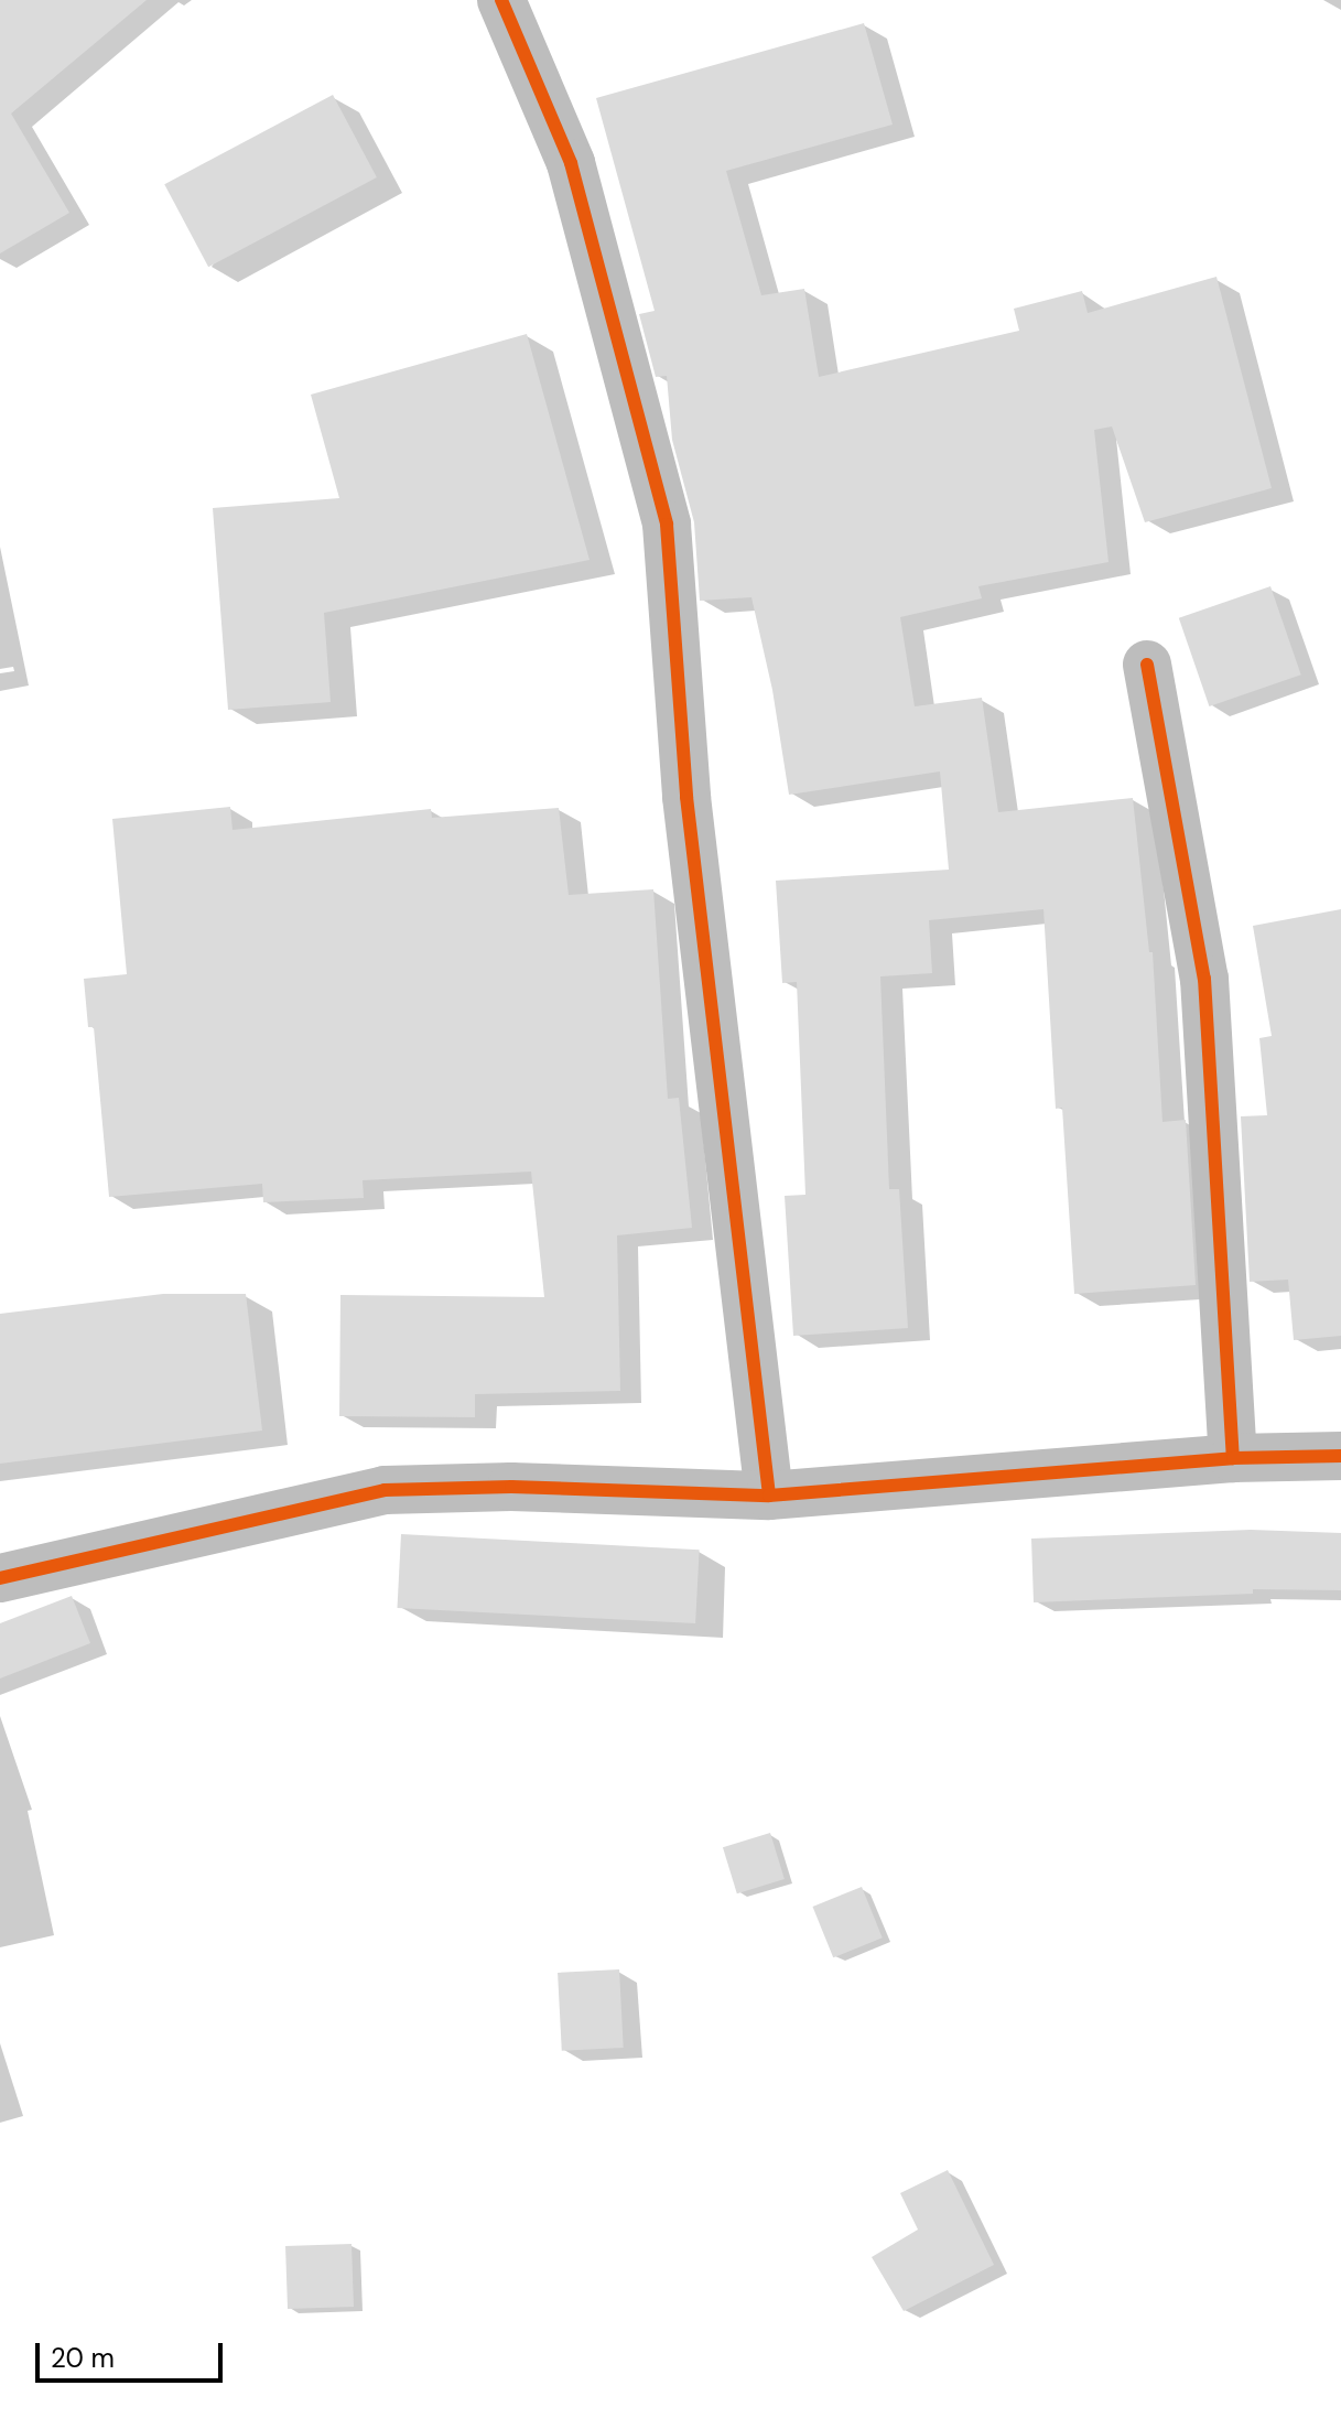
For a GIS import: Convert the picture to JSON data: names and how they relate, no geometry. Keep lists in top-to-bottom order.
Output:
{
  "scale_bar": "20 m"
}
